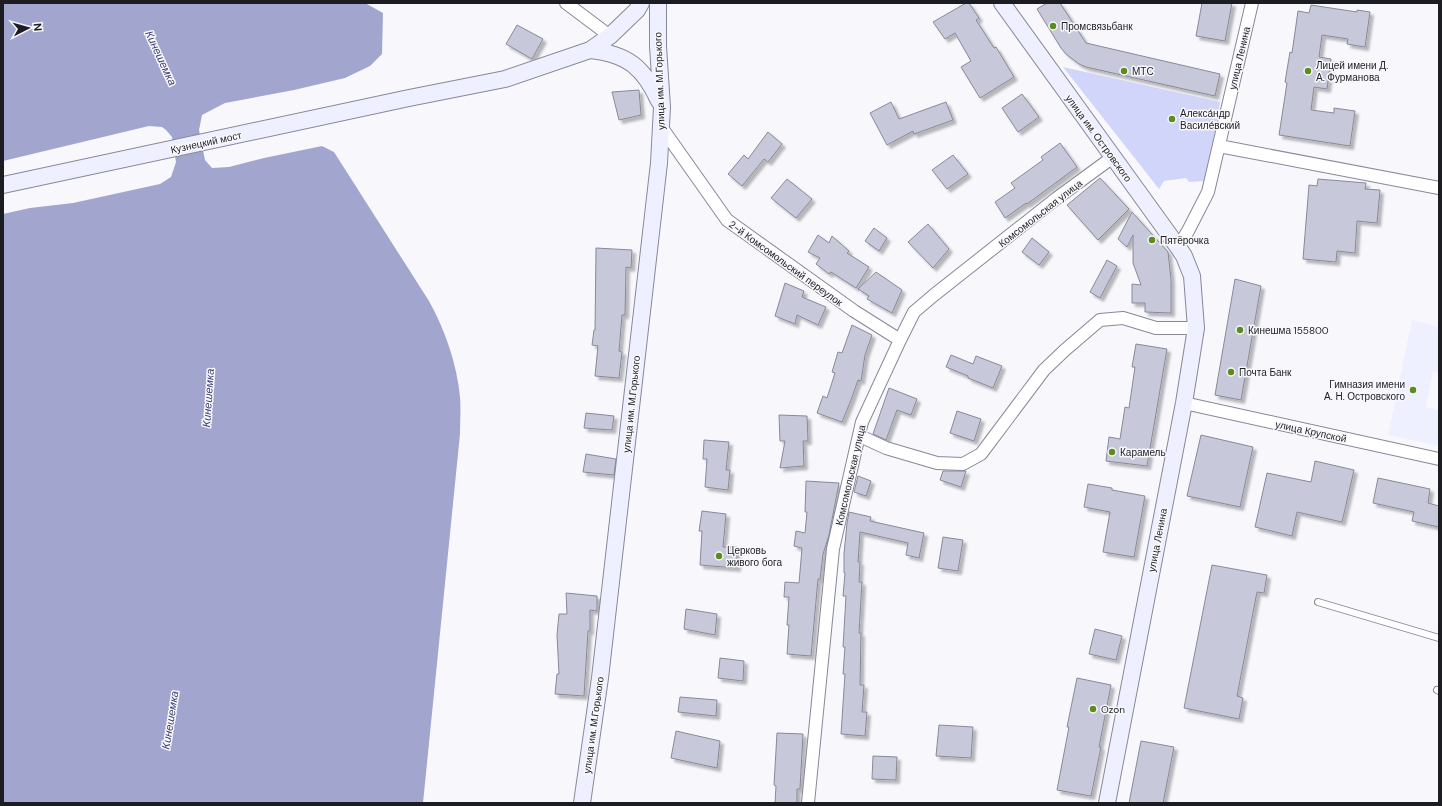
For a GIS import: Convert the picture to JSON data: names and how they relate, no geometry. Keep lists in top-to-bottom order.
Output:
{
  "streets": {
    "street": [
      "улица Ленина",
      "улица им. М.Горького",
      "улица им. Островского",
      "Кузнецкий мост",
      "Комсомольская улица",
      "2-й Комсомольский переулок",
      "улица Крупской"
    ]
  },
  "crossings": [
    ["улица Ленина", "улица им. Островского"],
    ["улица Ленина", "улица Крупской"],
    ["улица им. М.Горького", "2-й Комсомольский переулок"],
    ["улица им. Островского", "Комсомольская улица"],
    ["Комсомольская улица", "2-й Комсомольский переулок"]
  ],
  "water": ["Кинешемка"],
  "places": [
    "Промсвязьбанк",
    "МТС",
    "Лицей имени Д. А. Фурманова",
    "Алекса́ндр Василе́вский",
    "Пятёрочка",
    "Кинешма 155800",
    "Почта Банк",
    "Гимназия имени А. Н. Островского",
    "Карамель",
    "Церковь живого бога",
    "Ozon"
  ],
  "north": "right"
}
